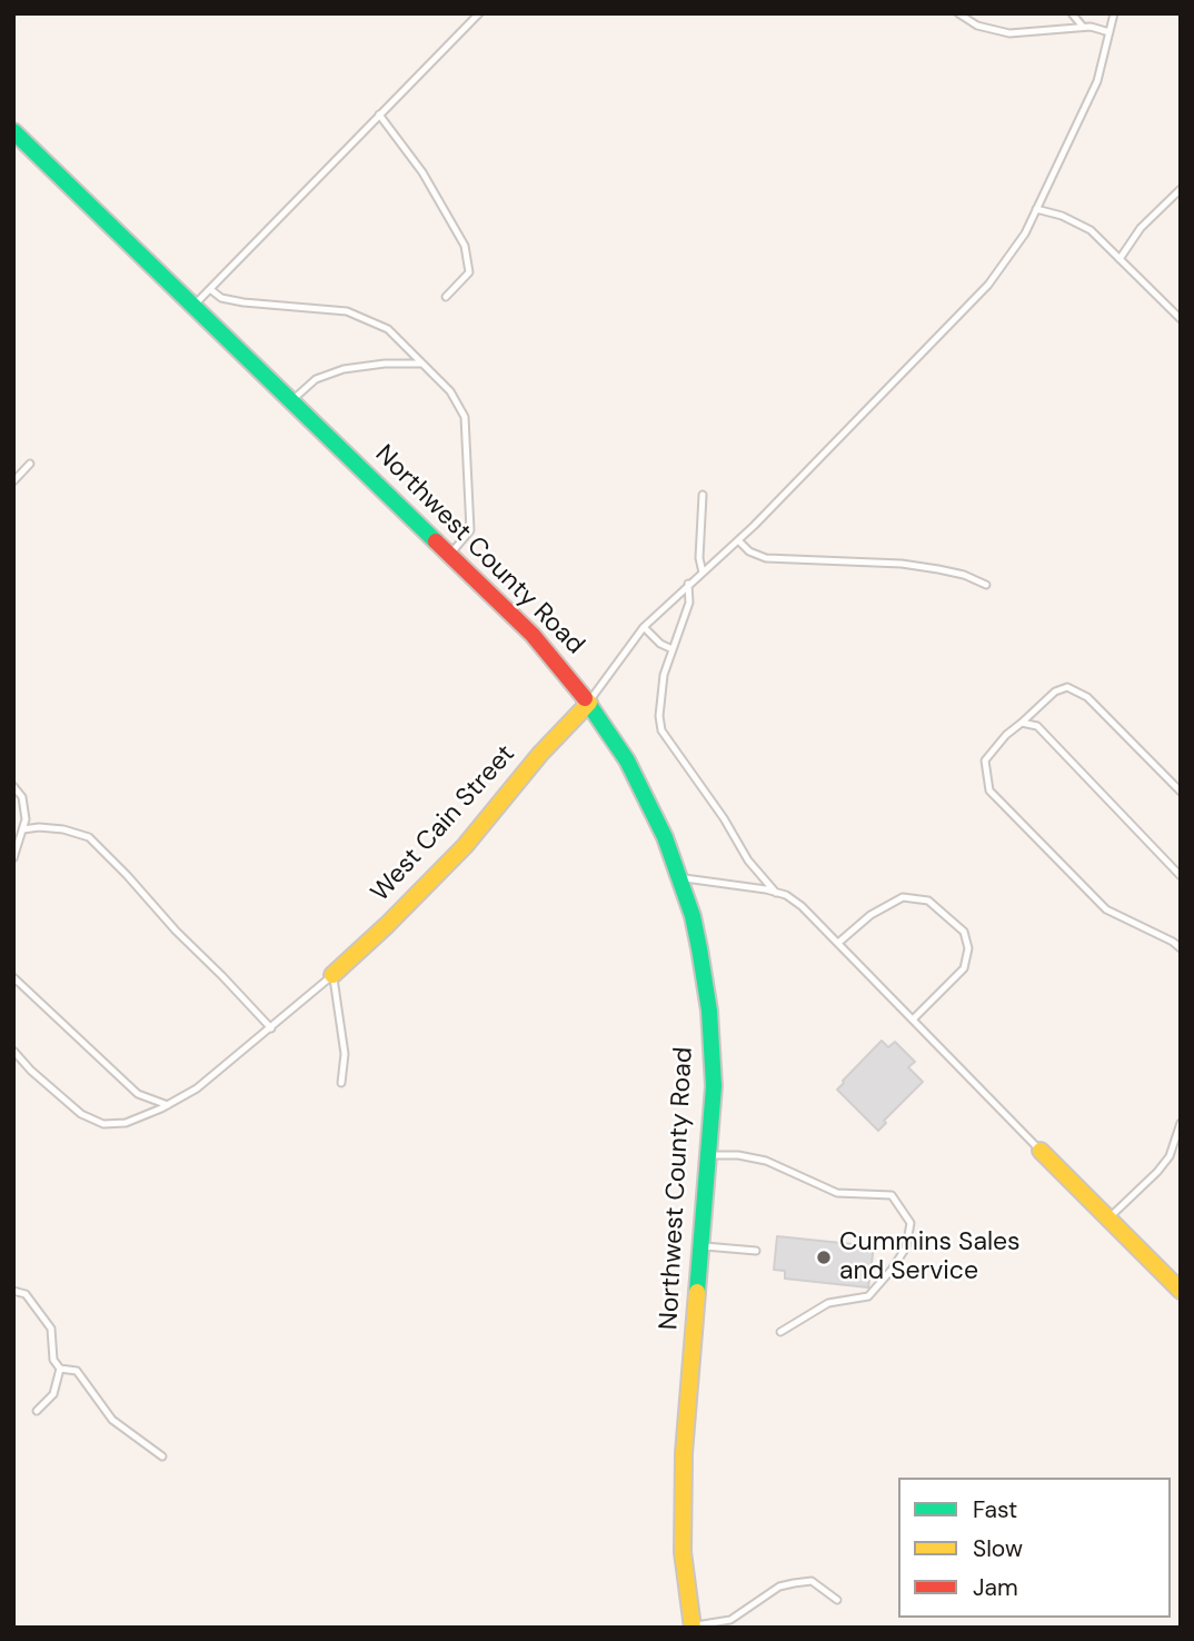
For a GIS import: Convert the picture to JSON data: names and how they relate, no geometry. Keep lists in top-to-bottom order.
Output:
{
  "streets": {
    "main road": ["Northwest County Road", "West Cain Street"]
  },
  "crossings": [
    ["Northwest County Road", "West Cain Street"]
  ],
  "places": ["Cummins Sales and Service"],
  "legend": ["Fast", "Slow", "Jam"]
}
